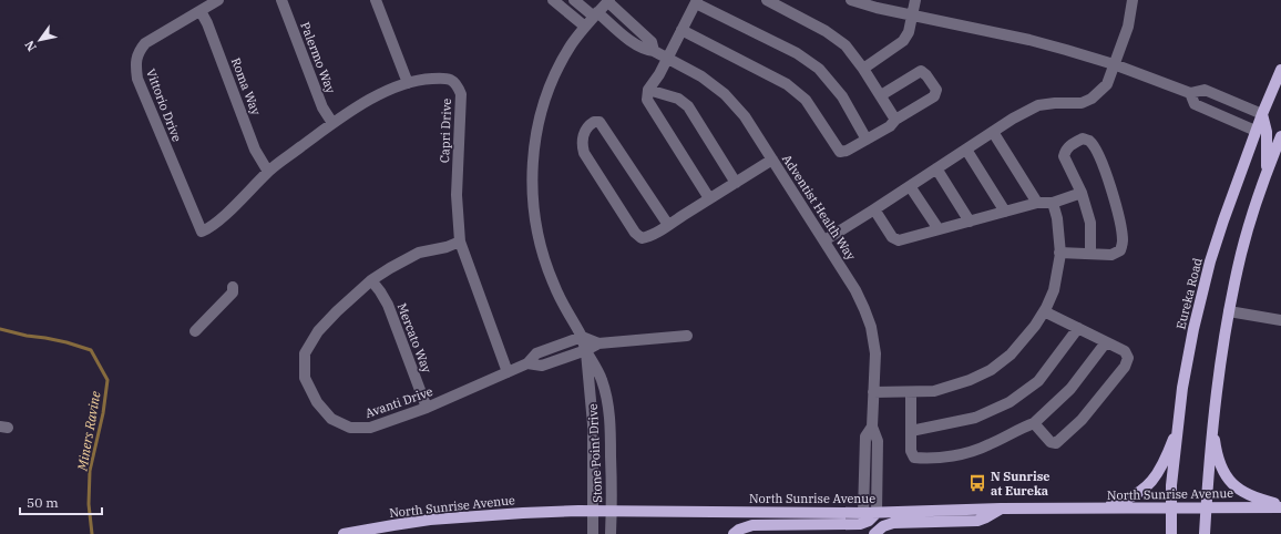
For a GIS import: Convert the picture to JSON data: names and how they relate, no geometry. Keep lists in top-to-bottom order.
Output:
{
  "streets": {
    "main road": ["Eureka Road", "North Sunrise Avenue"],
    "street": [
      "Palermo Way",
      "Roma Way",
      "Vittorio Drive",
      "Capri Drive",
      "Adventist Health Way",
      "Mercato Way",
      "Avanti Drive",
      "Stone Point Drive"
    ]
  },
  "crossings": [
    ["Palermo Way", "Capri Drive"],
    ["Roma Way", "Vittorio Drive"],
    ["Roma Way", "Capri Drive"],
    ["Vittorio Drive", "Capri Drive"],
    ["Capri Drive", "Avanti Drive"],
    ["Adventist Health Way", "Stone Point Drive"],
    ["Adventist Health Way", "North Sunrise Avenue"],
    ["Eureka Road", "North Sunrise Avenue"],
    ["Mercato Way", "Avanti Drive"],
    ["Avanti Drive", "Stone Point Drive"],
    ["Stone Point Drive", "North Sunrise Avenue"]
  ],
  "water": ["Miners Ravine"],
  "places": {
    "bus stop": ["N Sunrise at Eureka"]
  },
  "scale_bar": "50 m",
  "north": "bottom left"
}
